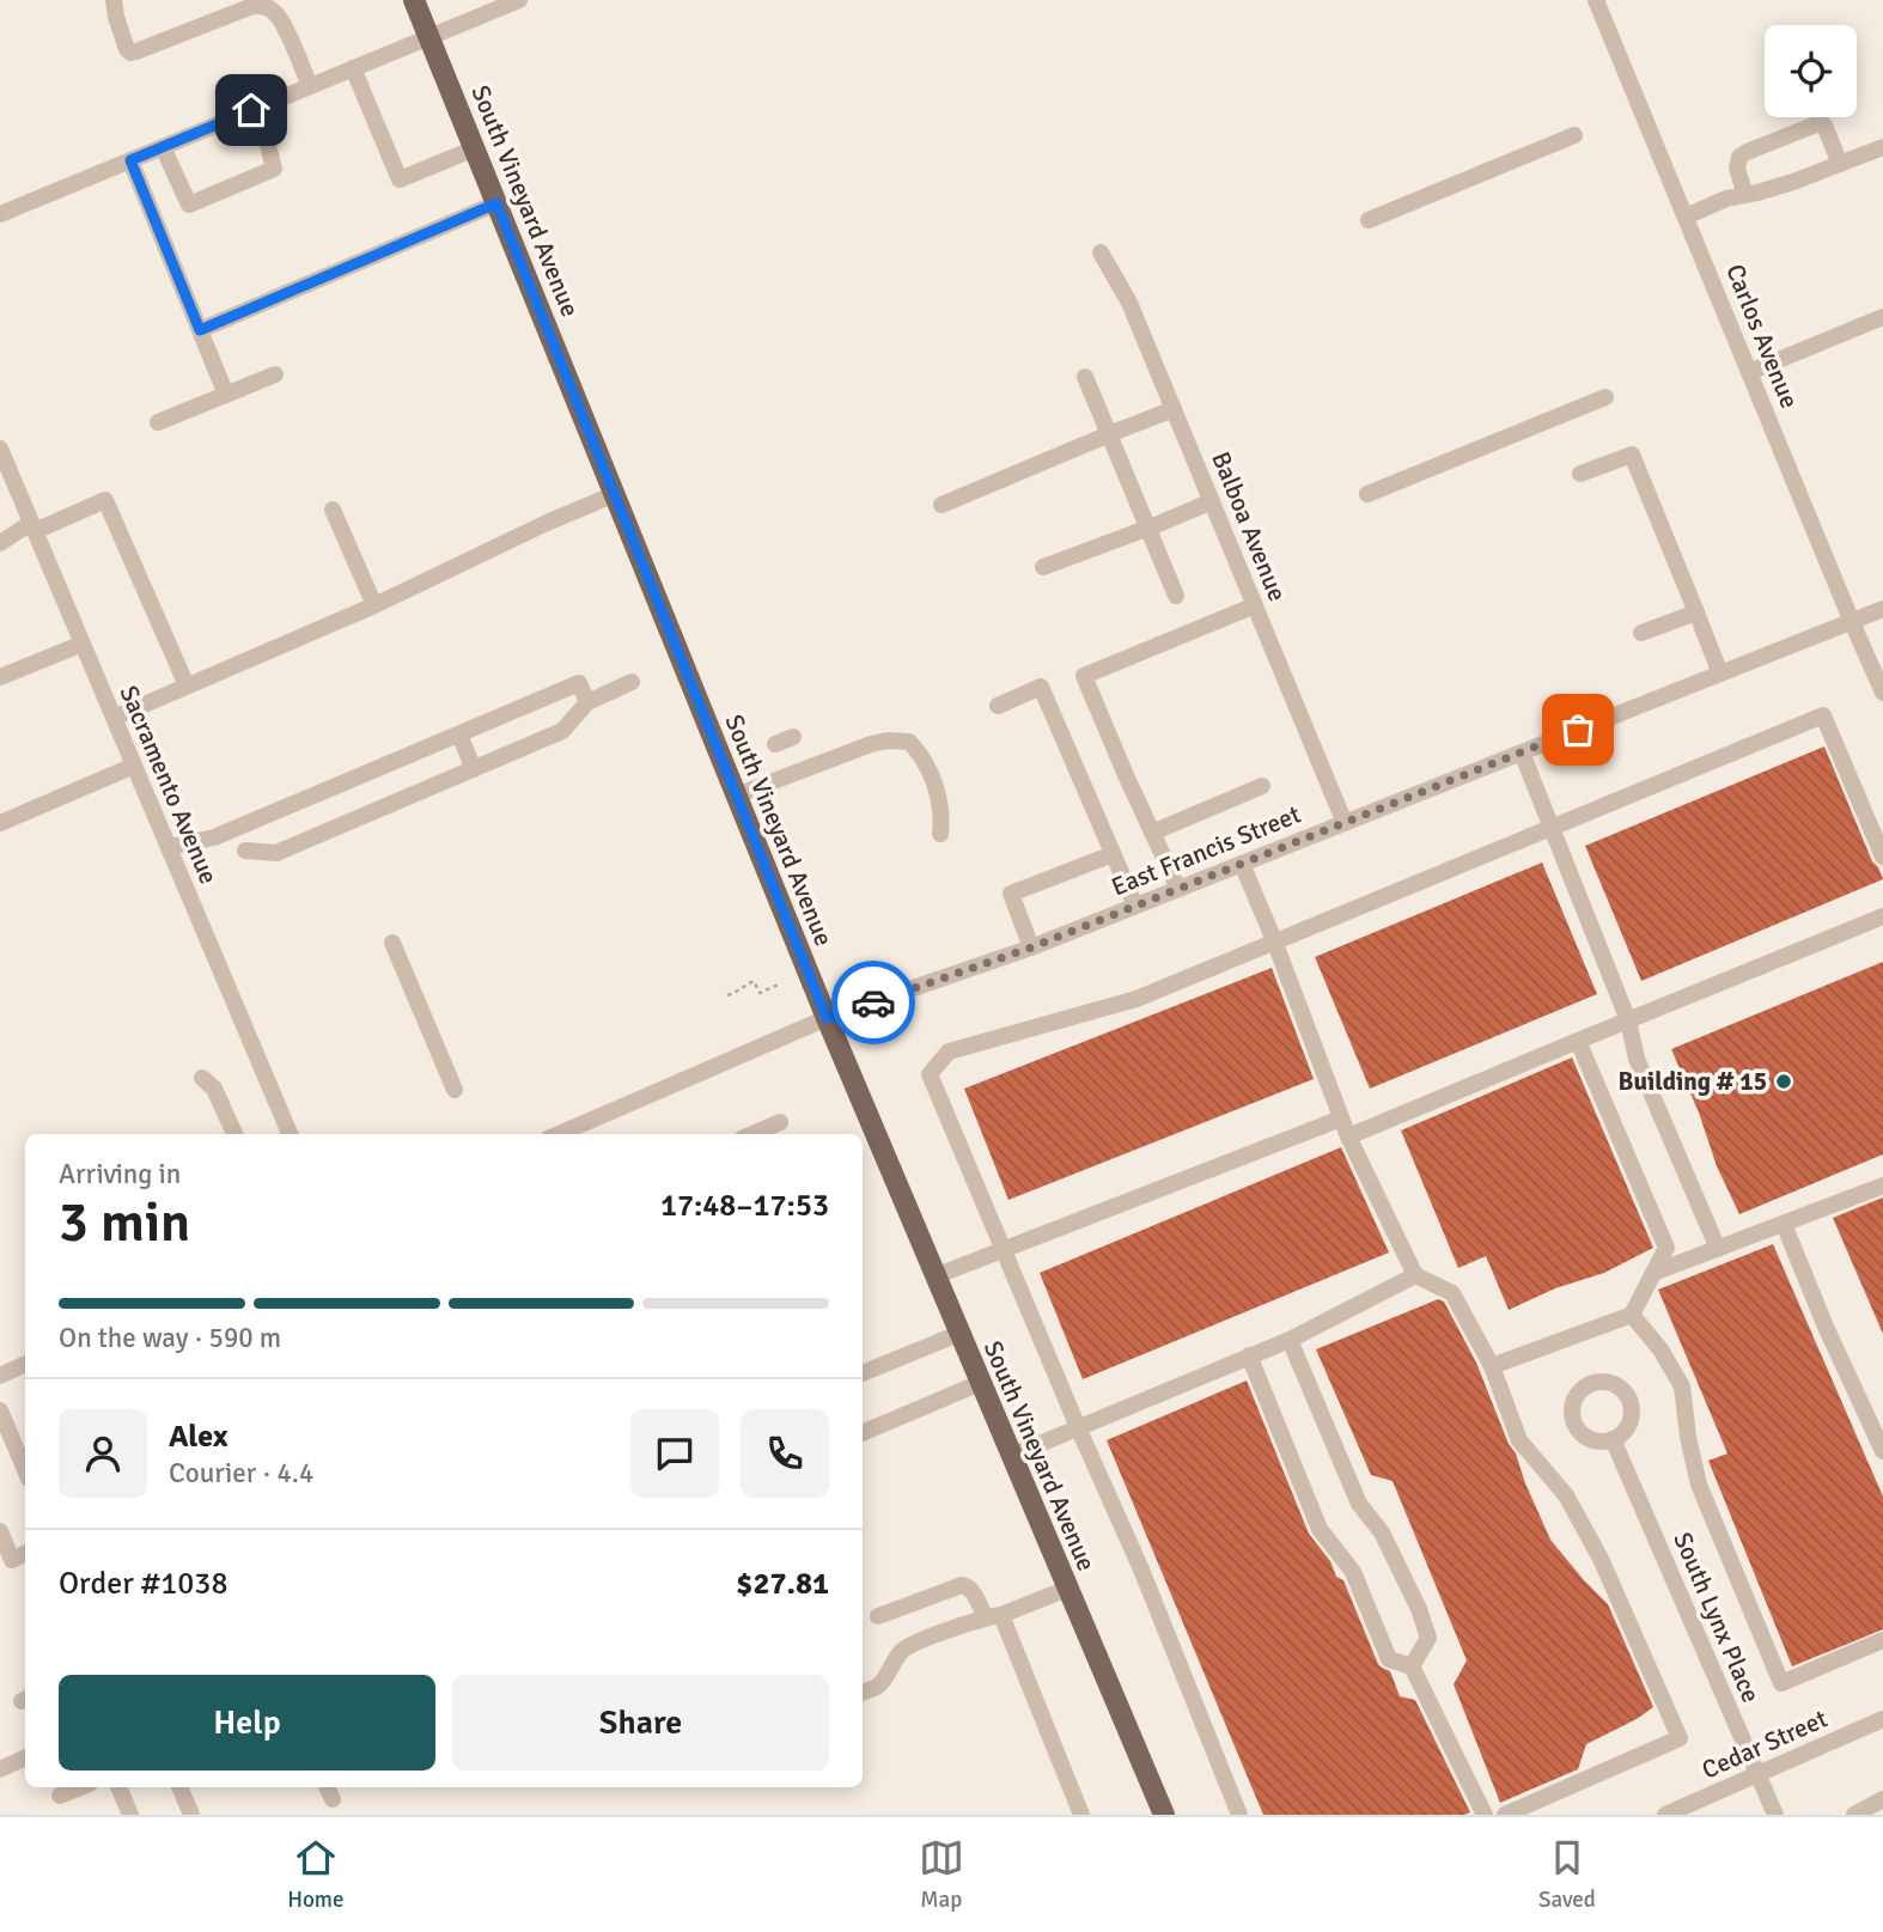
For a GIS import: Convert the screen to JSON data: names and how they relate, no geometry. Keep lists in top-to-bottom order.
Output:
{
  "streets": {
    "main road": ["South Vineyard Avenue"],
    "street": [
      "Carlos Avenue",
      "Balboa Avenue",
      "Sacramento Avenue",
      "East Francis Street",
      "South Lynx Place",
      "Cedar Street"
    ]
  },
  "crossings": [
    ["South Vineyard Avenue", "East Francis Street"],
    ["Carlos Avenue", "East Francis Street"],
    ["Balboa Avenue", "East Francis Street"],
    ["South Lynx Place", "Cedar Street"]
  ],
  "places": ["Building # 15"],
  "page": {
    "heading": ["3 min", "Arriving in", "17:48–17:53"],
    "panel": [
      "Alex",
      "Courier · 4.4",
      "Order #1038",
      "$27.81"
    ],
    "bar": "On the way · 590 m",
    "buttons": ["Help", "Share"],
    "tabs": ["Home", "Map", "Saved"]
  }
}
